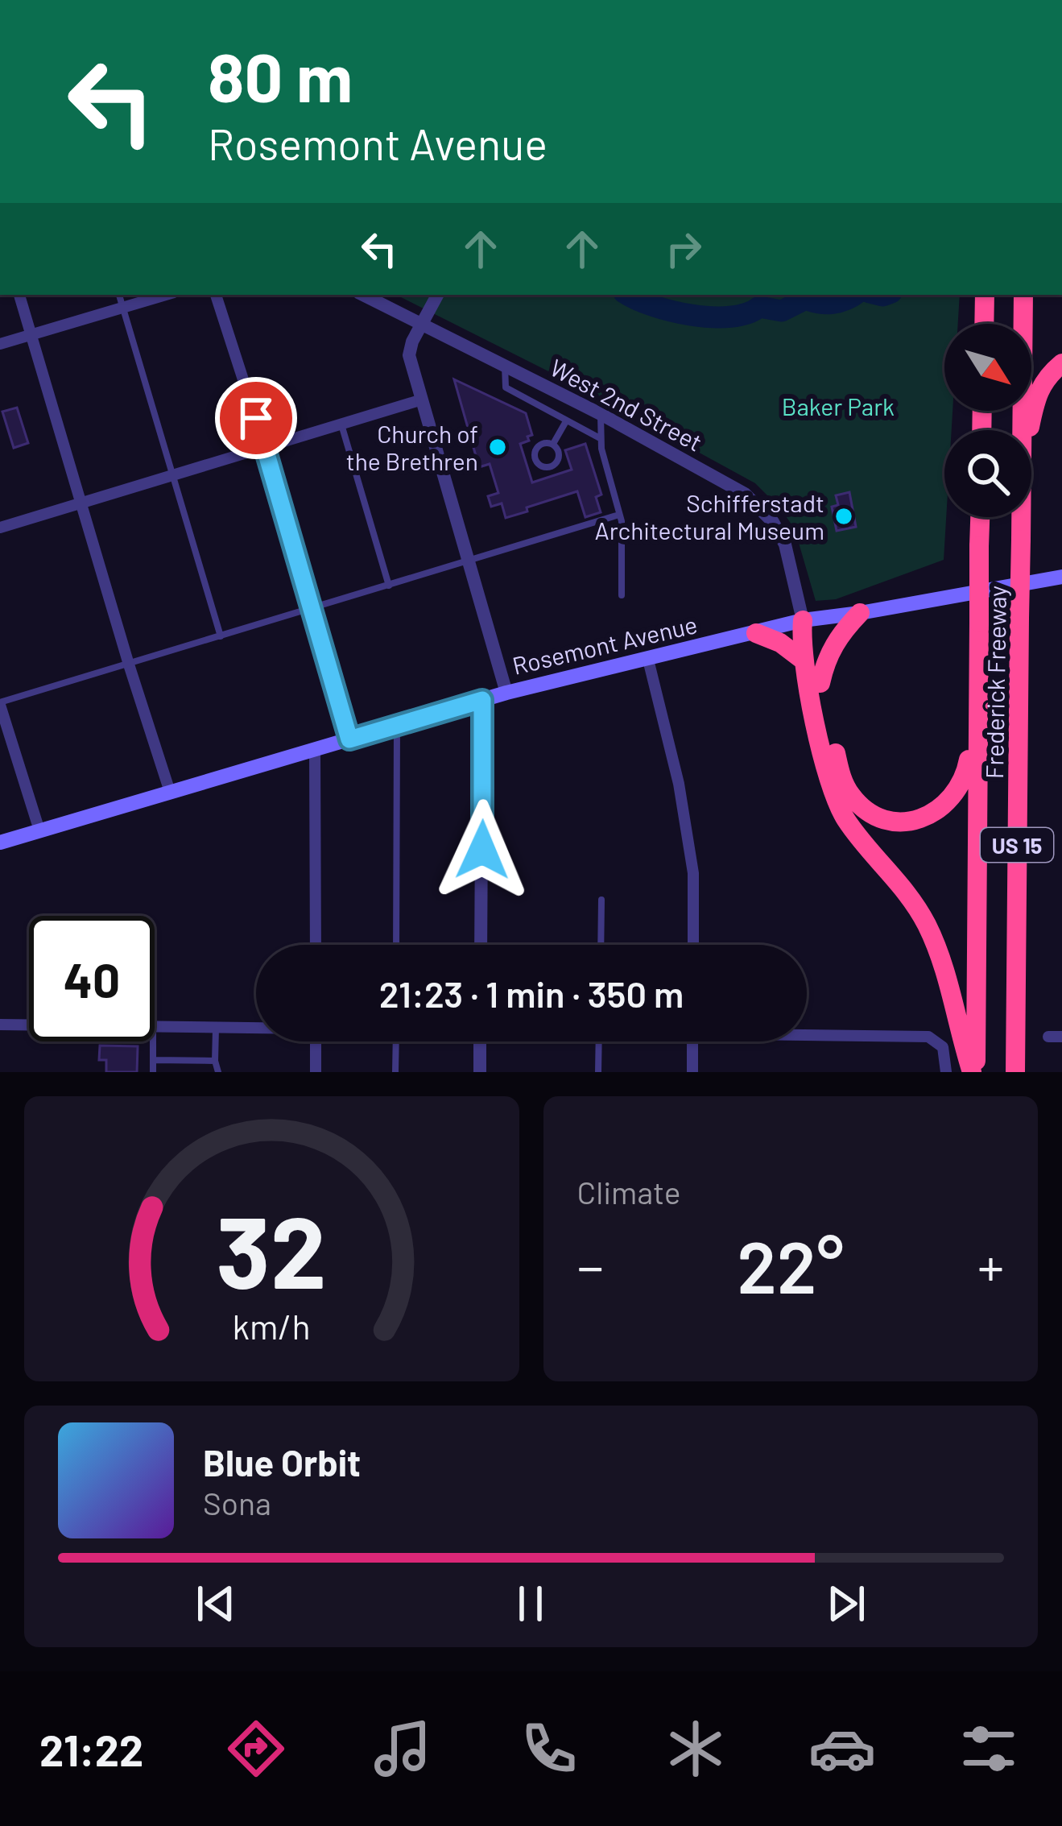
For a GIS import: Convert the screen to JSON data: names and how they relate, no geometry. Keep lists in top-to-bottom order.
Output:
{
  "streets": {
    "highway": ["Frederick Freeway", "US 15"],
    "main road": ["Rosemont Avenue"],
    "street": ["West 2nd Street"]
  },
  "crossings": [
    ["West 2nd Street", "Rosemont Avenue"]
  ],
  "parks": ["Baker Park"],
  "places": ["Church of the Brethren", "Schifferstadt Architectural Museum"],
  "north": "bottom right",
  "page": {
    "turn": ["80 m", "Rosemont Avenue"],
    "limit": "40",
    "trip": "21:23 · 1 min · 350 m",
    "tile": "Climate",
    "heat": ["−", "22°", "+"],
    "song": ["Blue Orbit", "Sona"],
    "tabs": "21:22",
    "gauge": ["32", "km/h"]
  }
}
